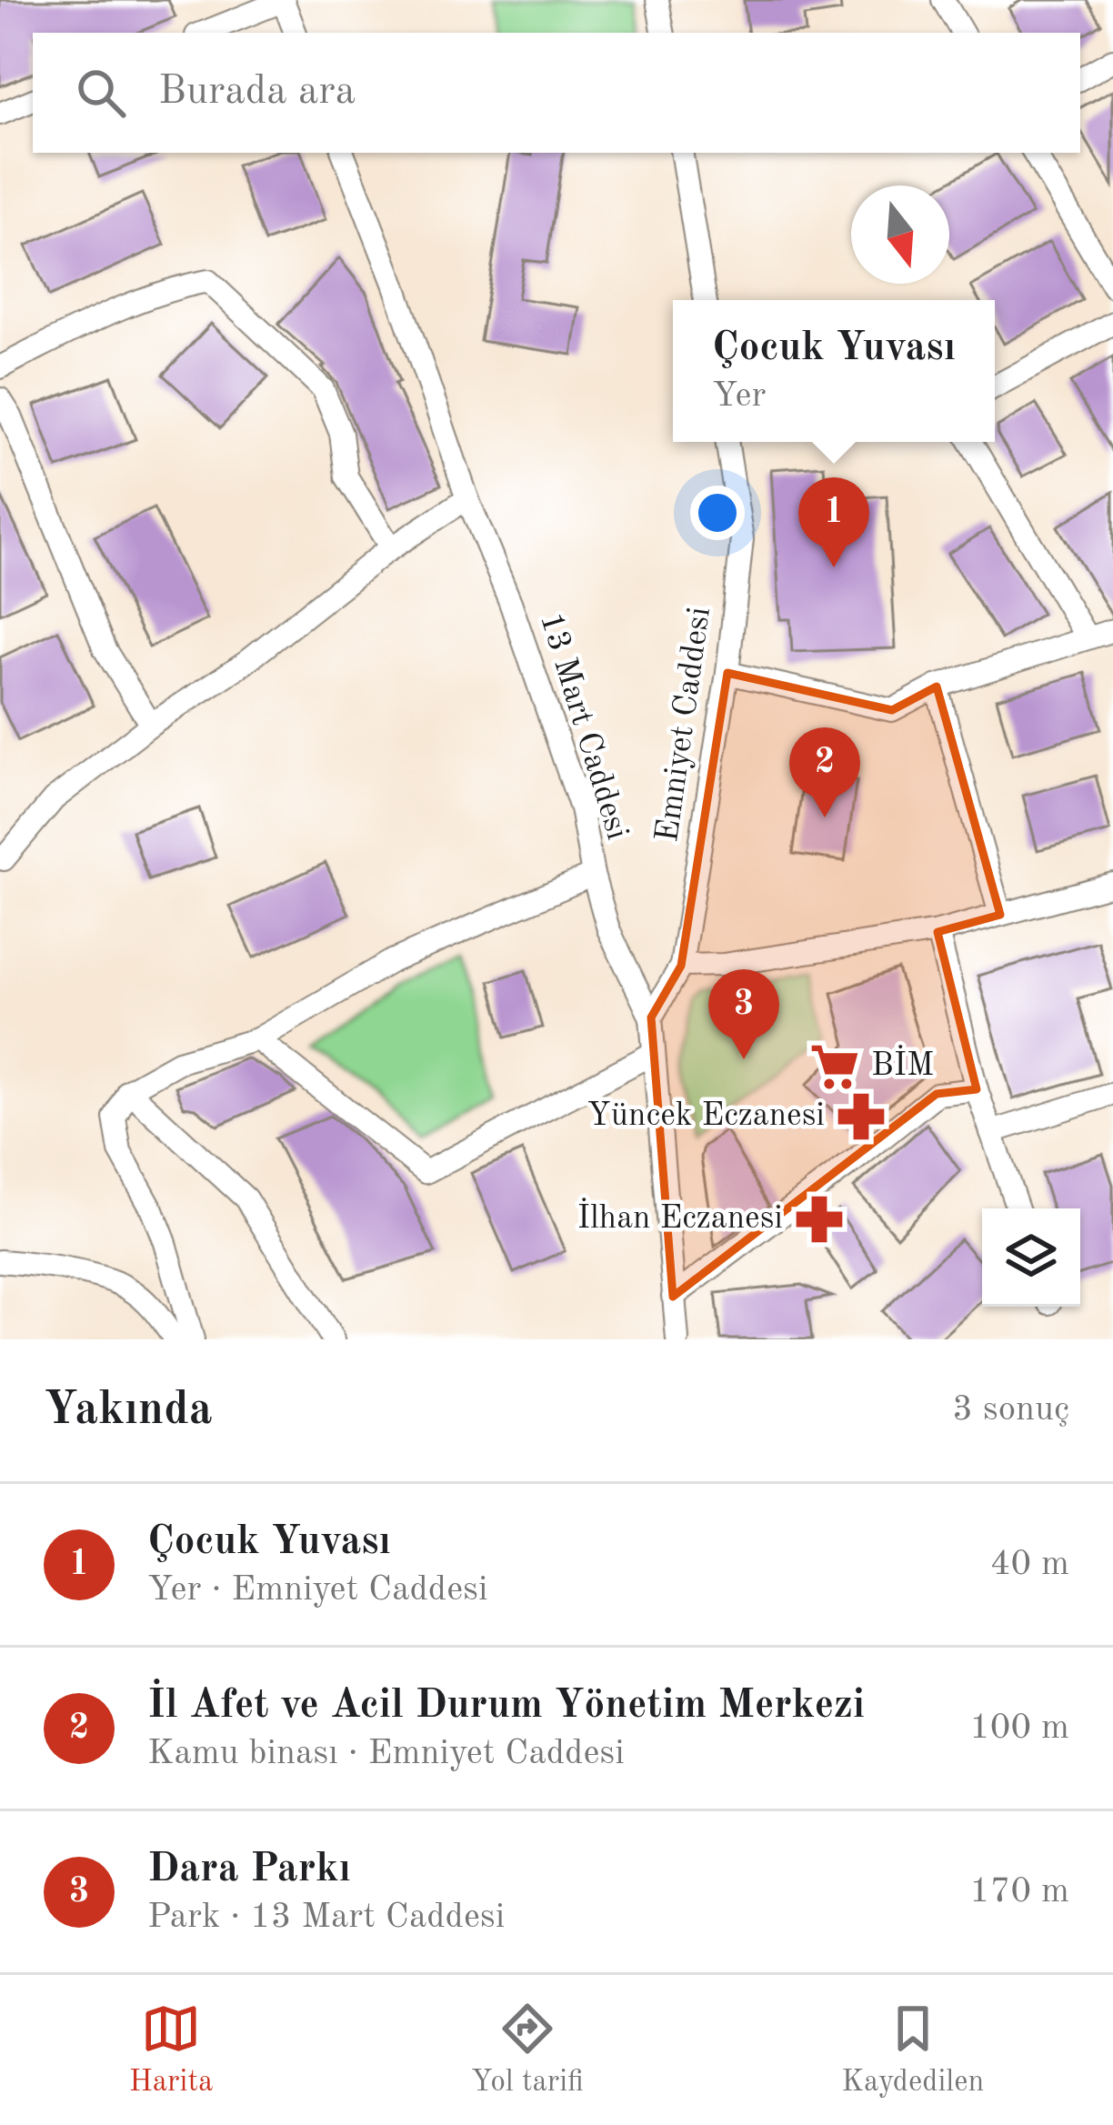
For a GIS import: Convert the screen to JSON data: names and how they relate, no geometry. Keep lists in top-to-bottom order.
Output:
{
  "streets": {
    "street": ["Emniyet Caddesi", "13 Mart Caddesi"]
  },
  "crossings": [
    ["Emniyet Caddesi", "13 Mart Caddesi"]
  ],
  "places": {
    "supermarket": ["BİM"],
    "pharmacy": ["Yüncek Eczanesi", "İlhan Eczanesi"]
  },
  "north": "bottom",
  "page": {
    "search": "Burada ara",
    "popup": ["Çocuk Yuvası", "Yer"],
    "pins": ["1", "2", "3"],
    "heading": ["Yakında", "3 sonuç"],
    "list": [
      {
        "mark": "1",
        "name": "Çocuk Yuvası",
        "note": "Yer · Emniyet Caddesi",
        "value": "40 m"
      },
      {
        "mark": "2",
        "name": "İl Afet ve Acil Durum Yönetim Merkezi",
        "note": "Kamu binası · Emniyet Caddesi",
        "value": "100 m"
      },
      {
        "mark": "3",
        "name": "Dara Parkı",
        "note": "Park · 13 Mart Caddesi",
        "value": "170 m"
      }
    ],
    "nav": ["Harita", "Yol tarifi", "Kaydedilen"]
  }
}
